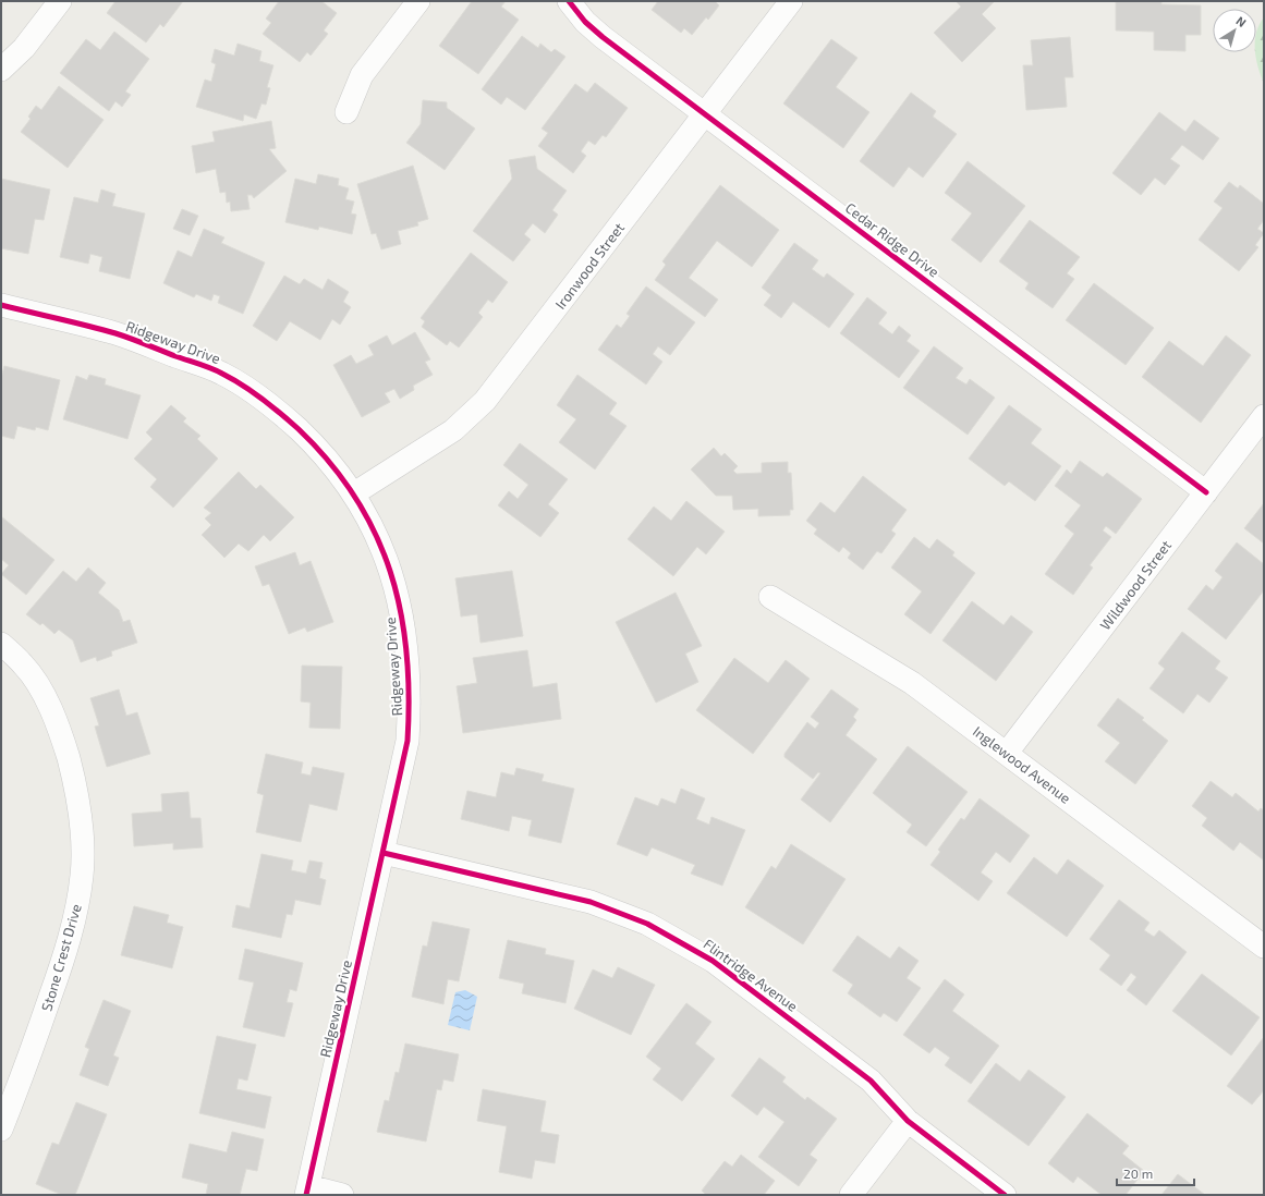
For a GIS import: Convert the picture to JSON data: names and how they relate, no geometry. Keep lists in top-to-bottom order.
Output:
{
  "streets": {
    "street": [
      "Cedar Ridge Drive",
      "Ironwood Street",
      "Ridgeway Drive",
      "Wildwood Street",
      "Inglewood Avenue",
      "Stone Crest Drive",
      "Flintridge Avenue"
    ]
  },
  "crossings": [
    ["Cedar Ridge Drive", "Ironwood Street"],
    ["Cedar Ridge Drive", "Wildwood Street"],
    ["Ironwood Street", "Ridgeway Drive"],
    ["Ridgeway Drive", "Flintridge Avenue"],
    ["Wildwood Street", "Inglewood Avenue"]
  ],
  "scale_bar": "20 m",
  "north": "top right"
}
